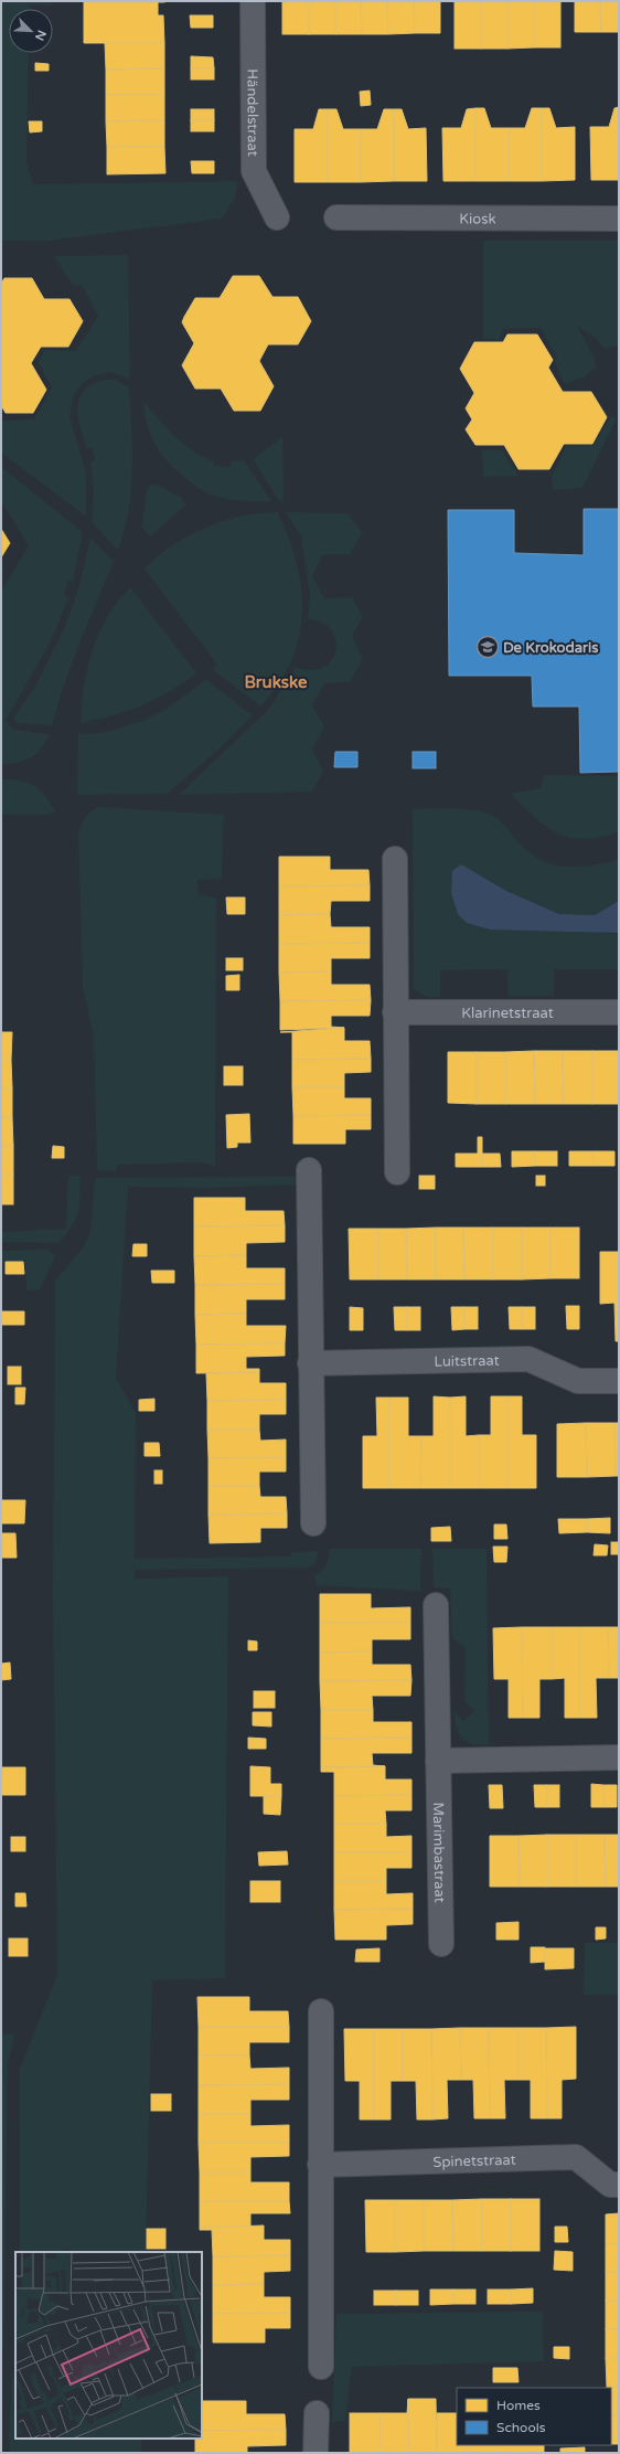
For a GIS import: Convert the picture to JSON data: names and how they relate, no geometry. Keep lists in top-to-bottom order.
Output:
{
  "streets": {
    "street": [
      "Händelstraat",
      "Kiosk",
      "Klarinetstraat",
      "Luitstraat",
      "Marimbastraat",
      "Spinetstraat"
    ]
  },
  "districts": ["Brukske"],
  "places": {
    "school or university": ["De Krokodaris"]
  },
  "legend": ["Homes", "Schools"],
  "north": "bottom right"
}
